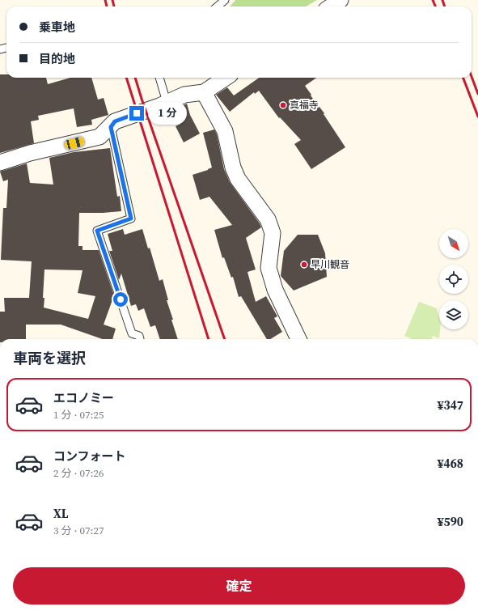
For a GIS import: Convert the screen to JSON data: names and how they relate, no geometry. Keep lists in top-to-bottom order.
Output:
{
  "places": ["真福寺", "早川観音"],
  "north": "bottom right",
  "page": {
    "banner": ["乗車地", "目的地"],
    "bubble": "1 分",
    "heading": "車両を選択",
    "list": [
      {
        "name": "エコノミー",
        "note": "1 分 · 07:25",
        "value": "¥347"
      },
      {
        "name": "コンフォート",
        "note": "2 分 · 07:26",
        "value": "¥468"
      },
      {
        "name": "XL",
        "note": "3 分 · 07:27",
        "value": "¥590"
      }
    ],
    "buttons": "確定"
  }
}
